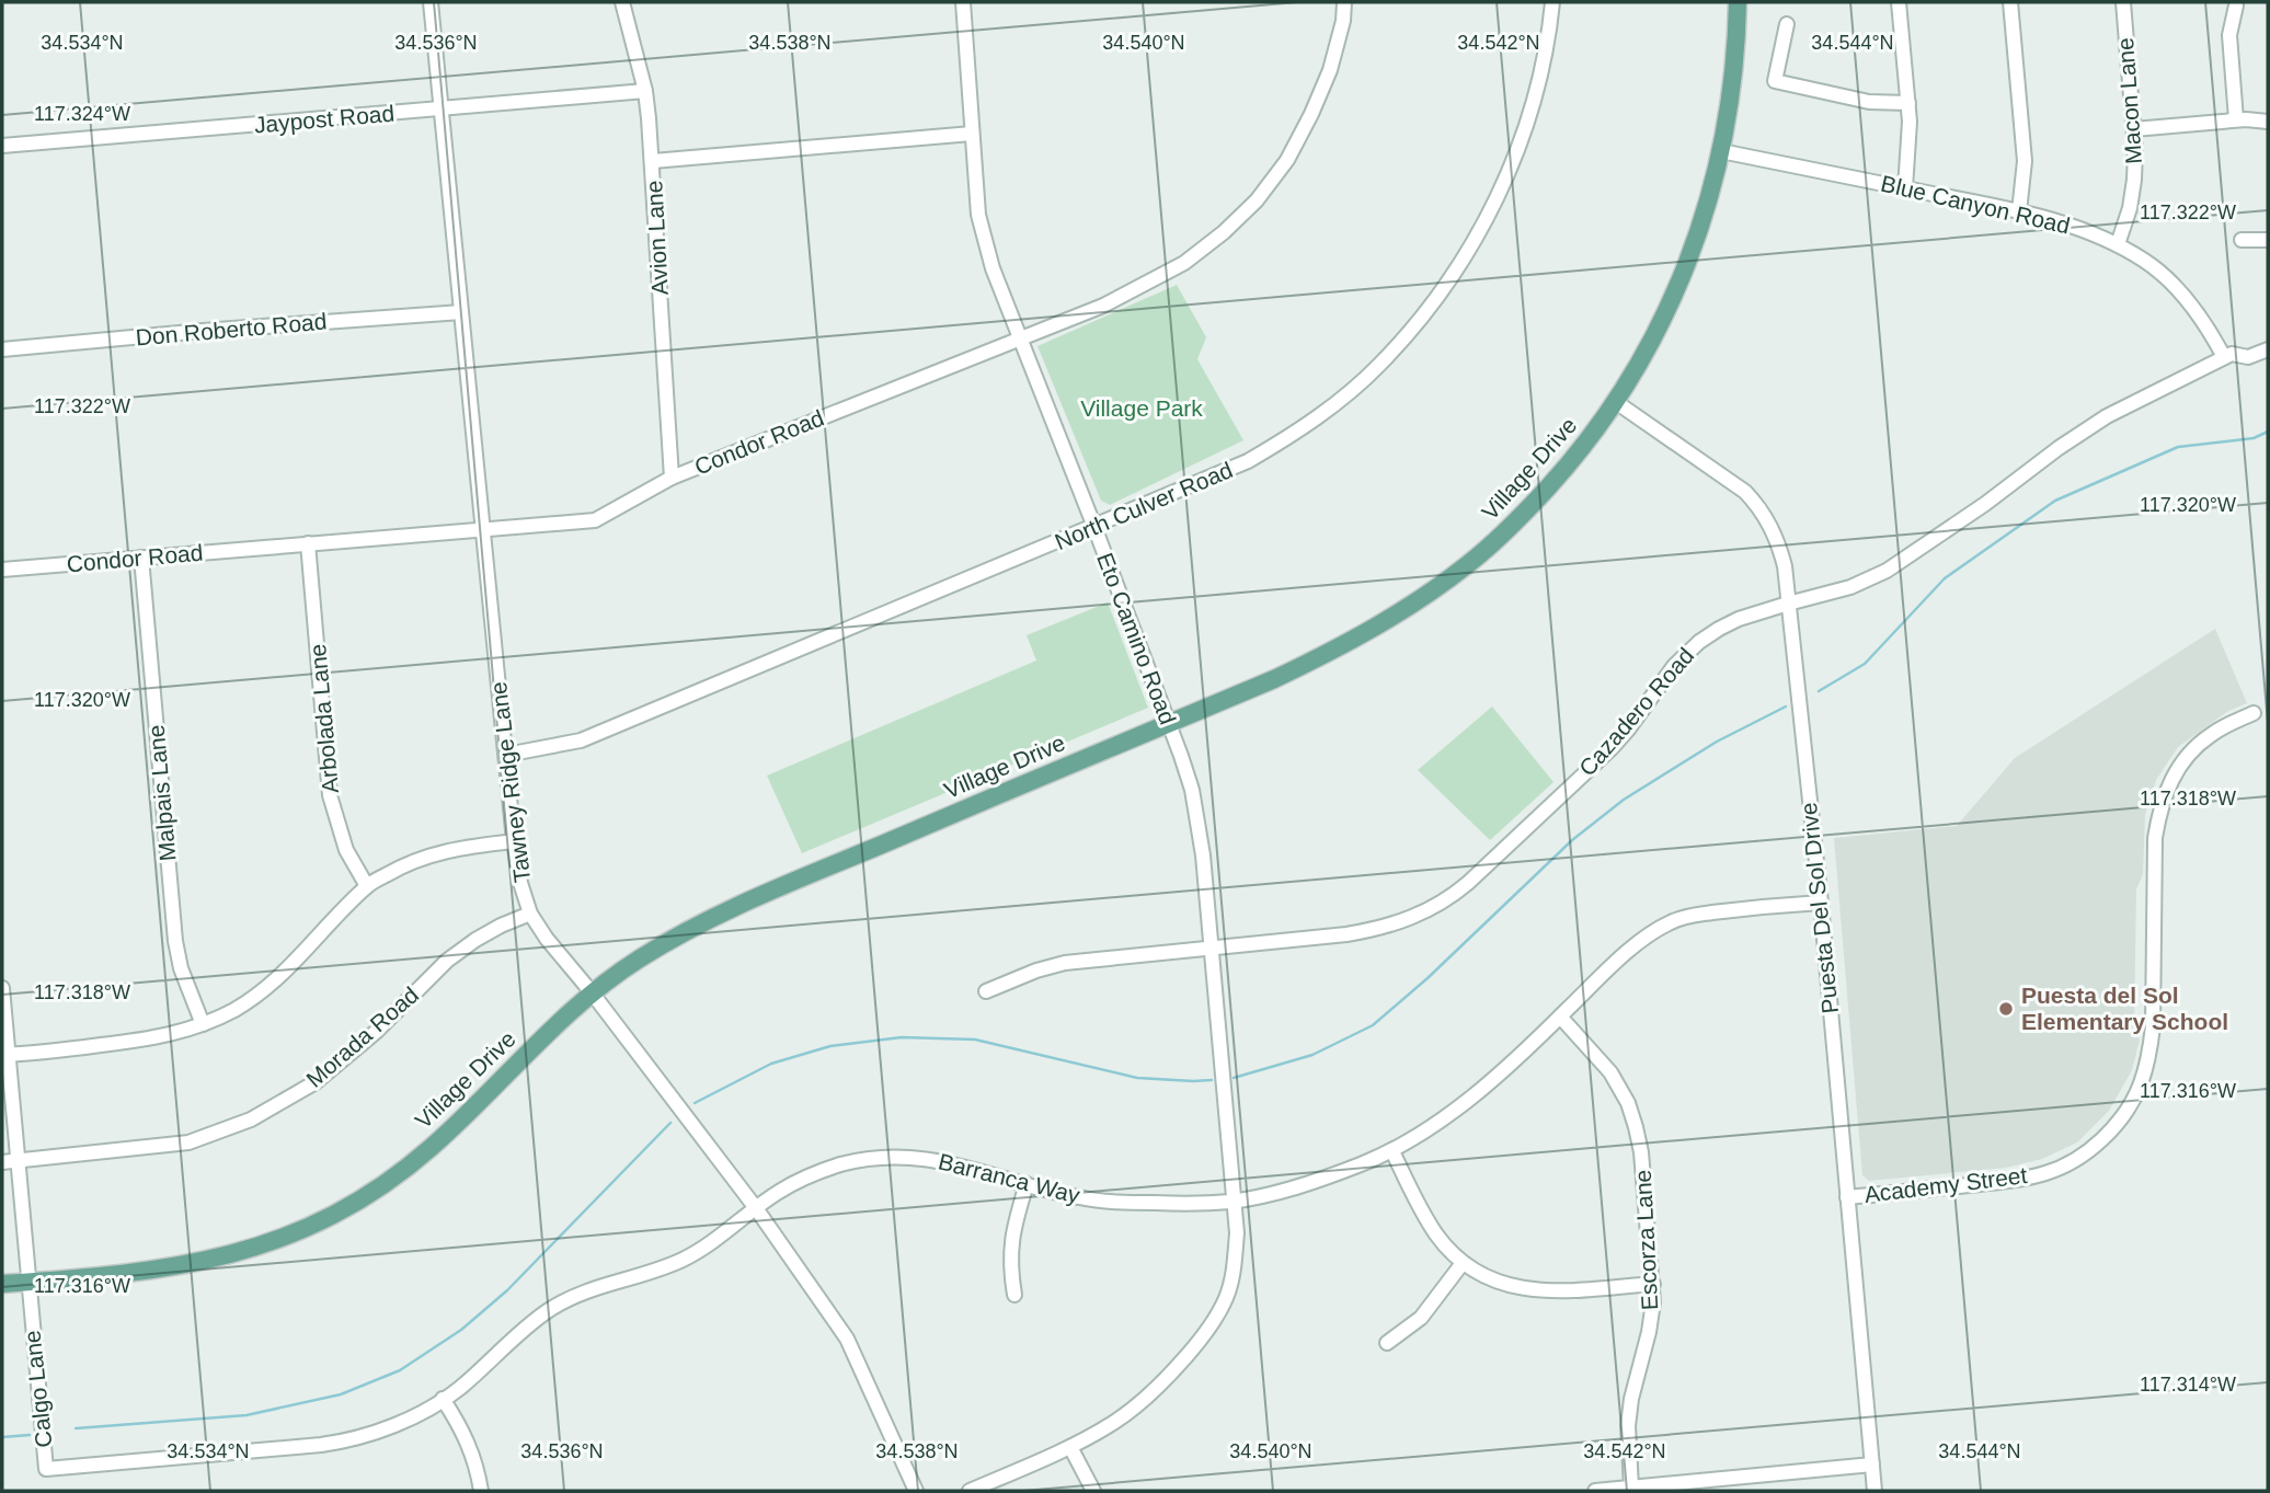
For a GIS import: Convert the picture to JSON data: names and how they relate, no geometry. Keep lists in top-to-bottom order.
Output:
{
  "streets": {
    "main road": ["Village Drive"],
    "street": [
      "Macon Lane",
      "Jaypost Road",
      "Blue Canyon Road",
      "Avion Lane",
      "Don Roberto Road",
      "Condor Road",
      "North Culver Road",
      "Eto Camino Road",
      "Cazadero Road",
      "Arbolada Lane",
      "Tawney Ridge Lane",
      "Malpais Lane",
      "Puesta Del Sol Drive",
      "Morada Road",
      "Barranca Way",
      "Academy Street",
      "Escorza Lane",
      "Calgo Lane"
    ]
  },
  "crossings": [
    ["Macon Lane", "Blue Canyon Road"],
    ["Jaypost Road", "Avion Lane"],
    ["Jaypost Road", "Tawney Ridge Lane"],
    ["Blue Canyon Road", "Village Drive"],
    ["Blue Canyon Road", "Cazadero Road"],
    ["Avion Lane", "Condor Road"],
    ["Don Roberto Road", "Tawney Ridge Lane"],
    ["Condor Road", "Eto Camino Road"],
    ["Condor Road", "Arbolada Lane"],
    ["Condor Road", "Tawney Ridge Lane"],
    ["Condor Road", "Malpais Lane"],
    ["Village Drive", "Eto Camino Road"],
    ["Village Drive", "Tawney Ridge Lane"],
    ["Village Drive", "Puesta Del Sol Drive"],
    ["Village Drive", "Calgo Lane"],
    ["North Culver Road", "Eto Camino Road"],
    ["North Culver Road", "Tawney Ridge Lane"],
    ["Eto Camino Road", "Cazadero Road"],
    ["Eto Camino Road", "Barranca Way"],
    ["Cazadero Road", "Puesta Del Sol Drive"],
    ["Tawney Ridge Lane", "Morada Road"],
    ["Tawney Ridge Lane", "Barranca Way"],
    ["Puesta Del Sol Drive", "Barranca Way"],
    ["Puesta Del Sol Drive", "Academy Street"],
    ["Morada Road", "Calgo Lane"],
    ["Barranca Way", "Escorza Lane"],
    ["Barranca Way", "Calgo Lane"]
  ],
  "parks": ["Village Park"],
  "places": ["Puesta del Sol Elementary School"],
  "coordinates": [
    "34.534°N",
    "34.536°N",
    "34.538°N",
    "34.540°N",
    "34.542°N",
    "34.544°N",
    "117.324°W",
    "117.322°W",
    "117.320°W",
    "117.318°W",
    "117.316°W",
    "117.314°W"
  ]
}
